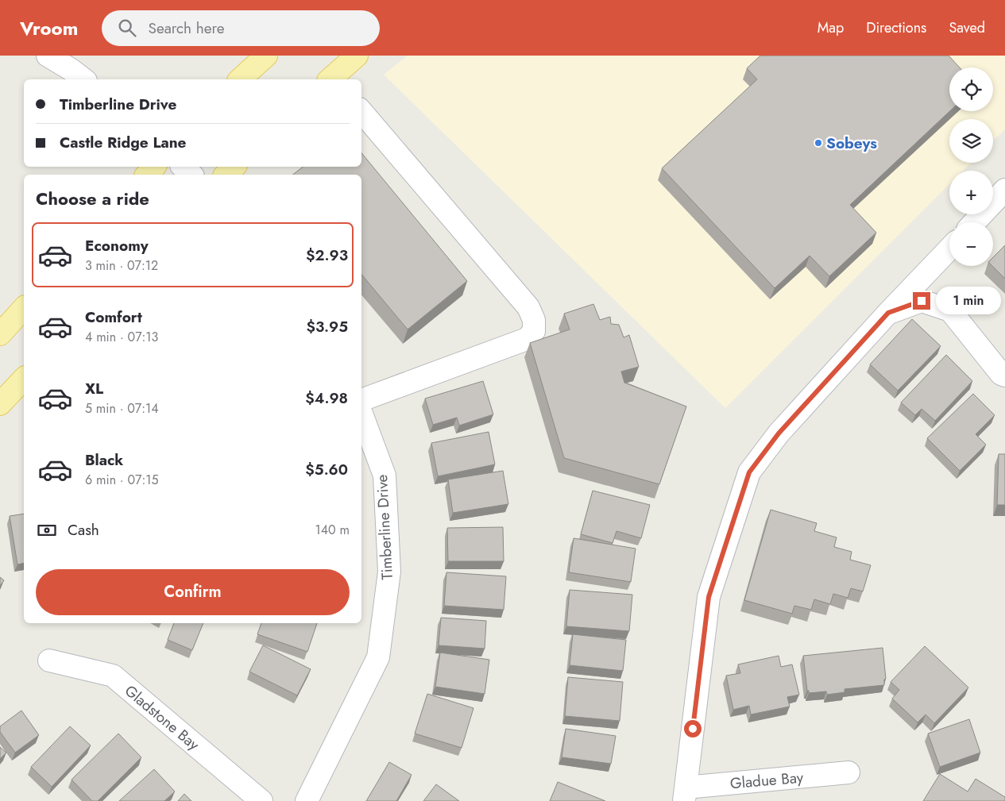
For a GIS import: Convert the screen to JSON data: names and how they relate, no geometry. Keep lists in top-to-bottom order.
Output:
{
  "streets": {
    "street": ["Timberline Drive", "Gladstone Bay", "Gladue Bay"]
  },
  "places": ["Sobeys"],
  "page": {
    "header": "Vroom",
    "search": "Search here",
    "nav": ["Map", "Directions", "Saved"],
    "map_buttons": ["+", "−"],
    "banner": ["Timberline Drive", "Castle Ridge Lane"],
    "heading": "Choose a ride",
    "list": [
      {
        "name": "Economy",
        "note": "3 min · 07:12",
        "value": "$2.93"
      },
      {
        "name": "Comfort",
        "note": "4 min · 07:13",
        "value": "$3.95"
      },
      {
        "name": "XL",
        "note": "5 min · 07:14",
        "value": "$4.98"
      },
      {
        "name": "Black",
        "note": "6 min · 07:15",
        "value": "$5.60"
      }
    ],
    "bubble": "1 min",
    "pay": ["Cash", "140 m"],
    "buttons": "Confirm"
  }
}
